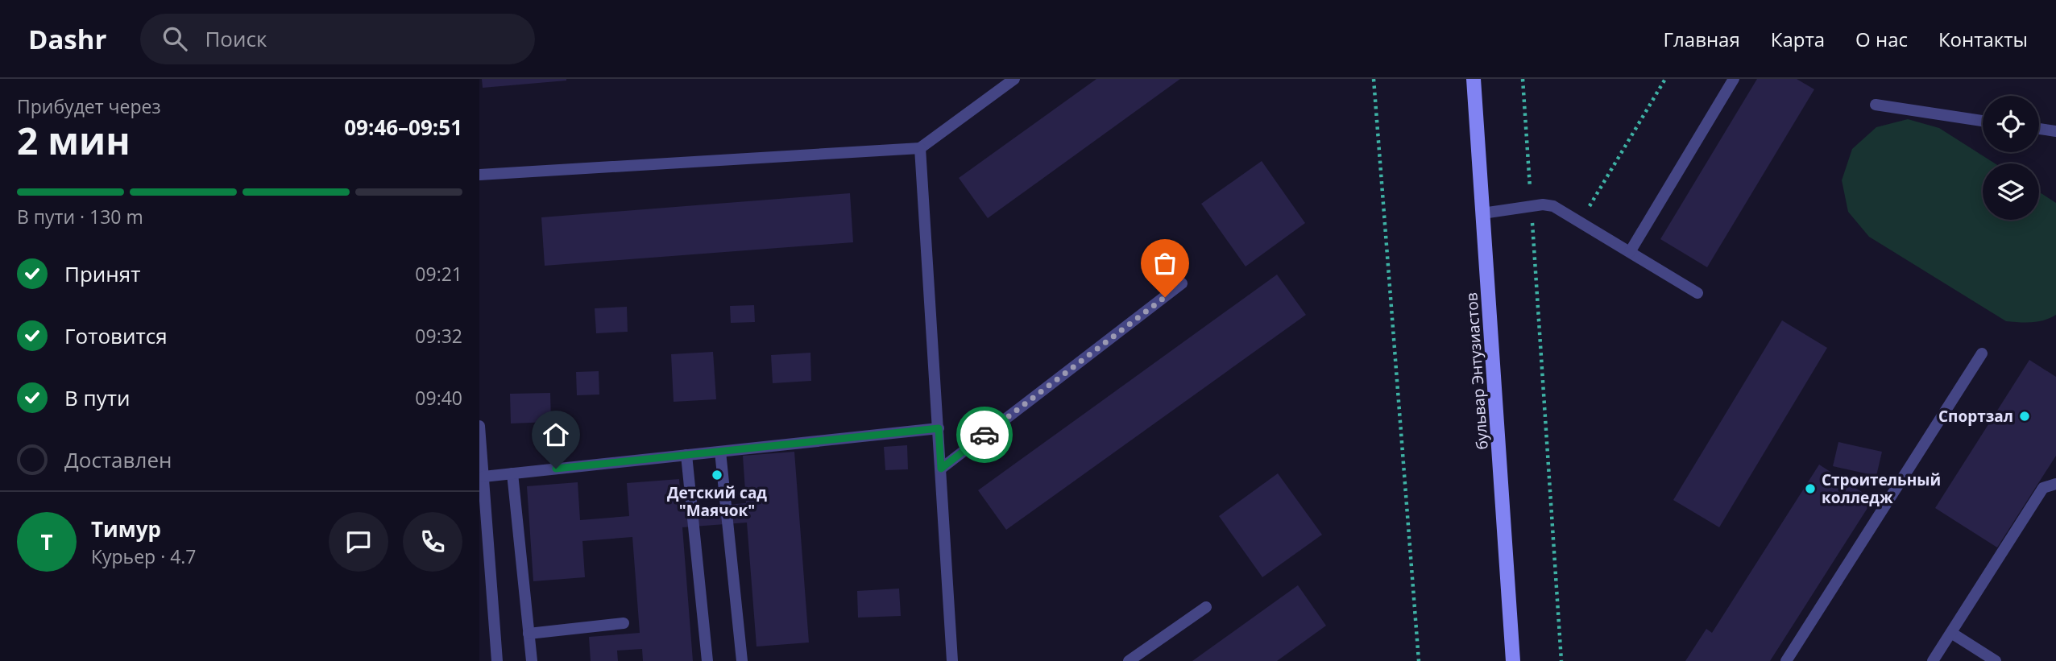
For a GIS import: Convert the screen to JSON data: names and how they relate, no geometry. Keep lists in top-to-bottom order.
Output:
{
  "streets": {
    "main road": ["бульвар Энтузиастов"]
  },
  "places": ["Спортзал", "Детский сад \"Маячок\"", "Строительный колледж"],
  "page": {
    "header": "Dashr",
    "search": "Поиск",
    "nav": [
      "Главная",
      "Карта",
      "О нас",
      "Контакты"
    ],
    "heading": ["2 мин", "Прибудет через", "09:46–09:51"],
    "panel": ["Тимур", "Курьер · 4.7"],
    "bar": "В пути · 130 m",
    "list": [
      ["Принят", "09:21"],
      ["Готовится", "09:32"],
      ["В пути", "09:40"],
      "Доставлен"
    ],
    "round": "Т"
  }
}
